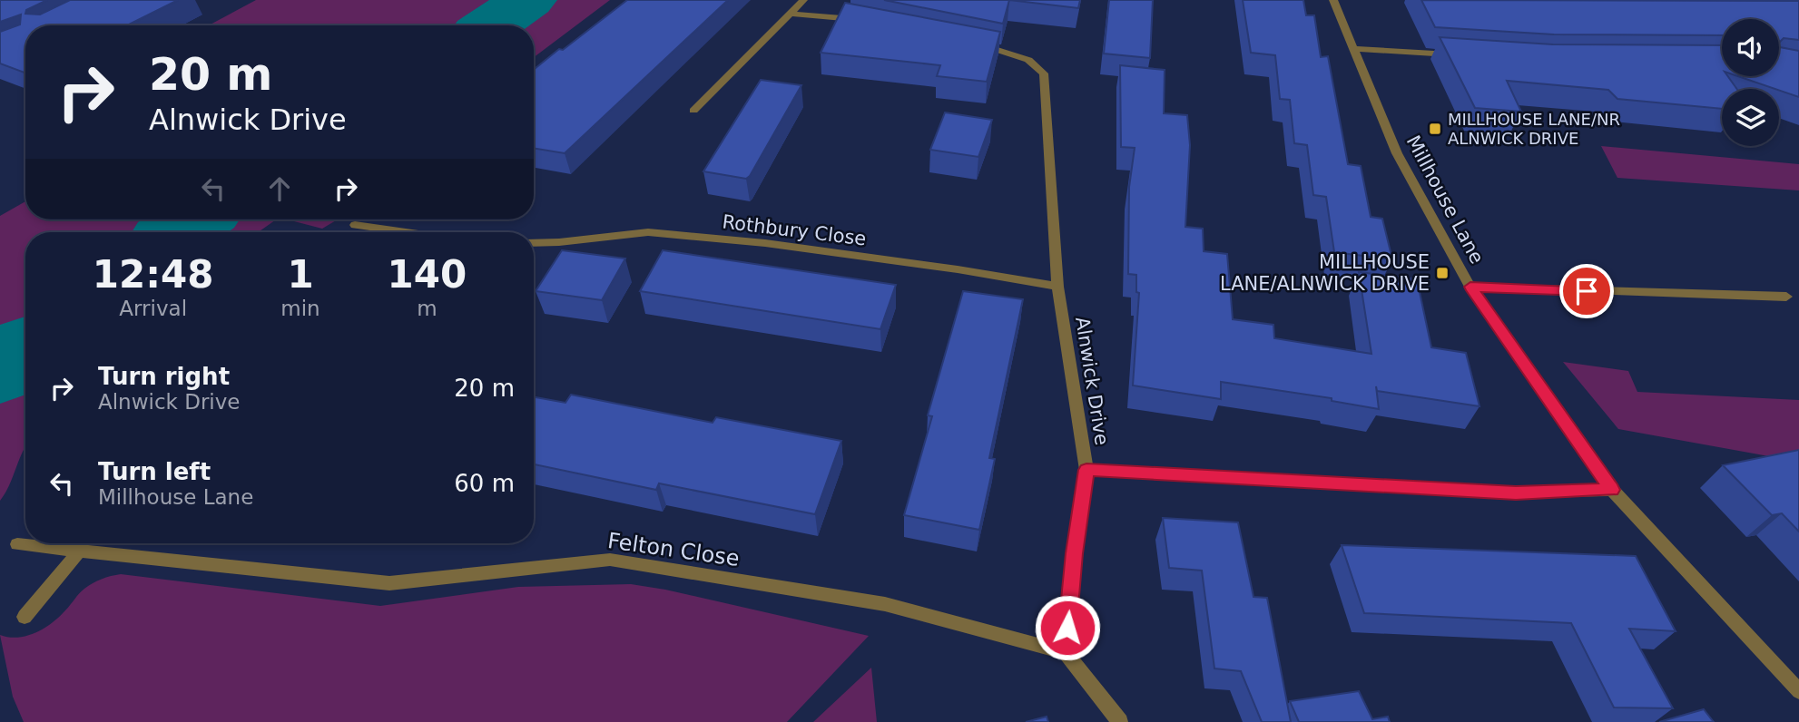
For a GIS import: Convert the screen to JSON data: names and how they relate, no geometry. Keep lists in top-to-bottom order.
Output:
{
  "streets": {
    "street": [
      "Millhouse Lane",
      "Rothbury Close",
      "Alnwick Drive",
      "Felton Close"
    ]
  },
  "crossings": [
    ["Millhouse Lane", "Alnwick Drive"],
    ["Rothbury Close", "Alnwick Drive"]
  ],
  "places": {
    "transit": ["MILLHOUSE LANE/NR ALNWICK DRIVE", "MILLHOUSE LANE/ALNWICK DRIVE"]
  },
  "page": {
    "turn": ["20 m", "Alnwick Drive"],
    "eta": [
      "12:48",
      "Arrival",
      "1",
      "min",
      "140",
      "m"
    ],
    "list": [
      {
        "name": "Turn right",
        "note": "Alnwick Drive",
        "value": "20 m"
      },
      {
        "name": "Turn left",
        "note": "Millhouse Lane",
        "value": "60 m"
      }
    ]
  }
}
